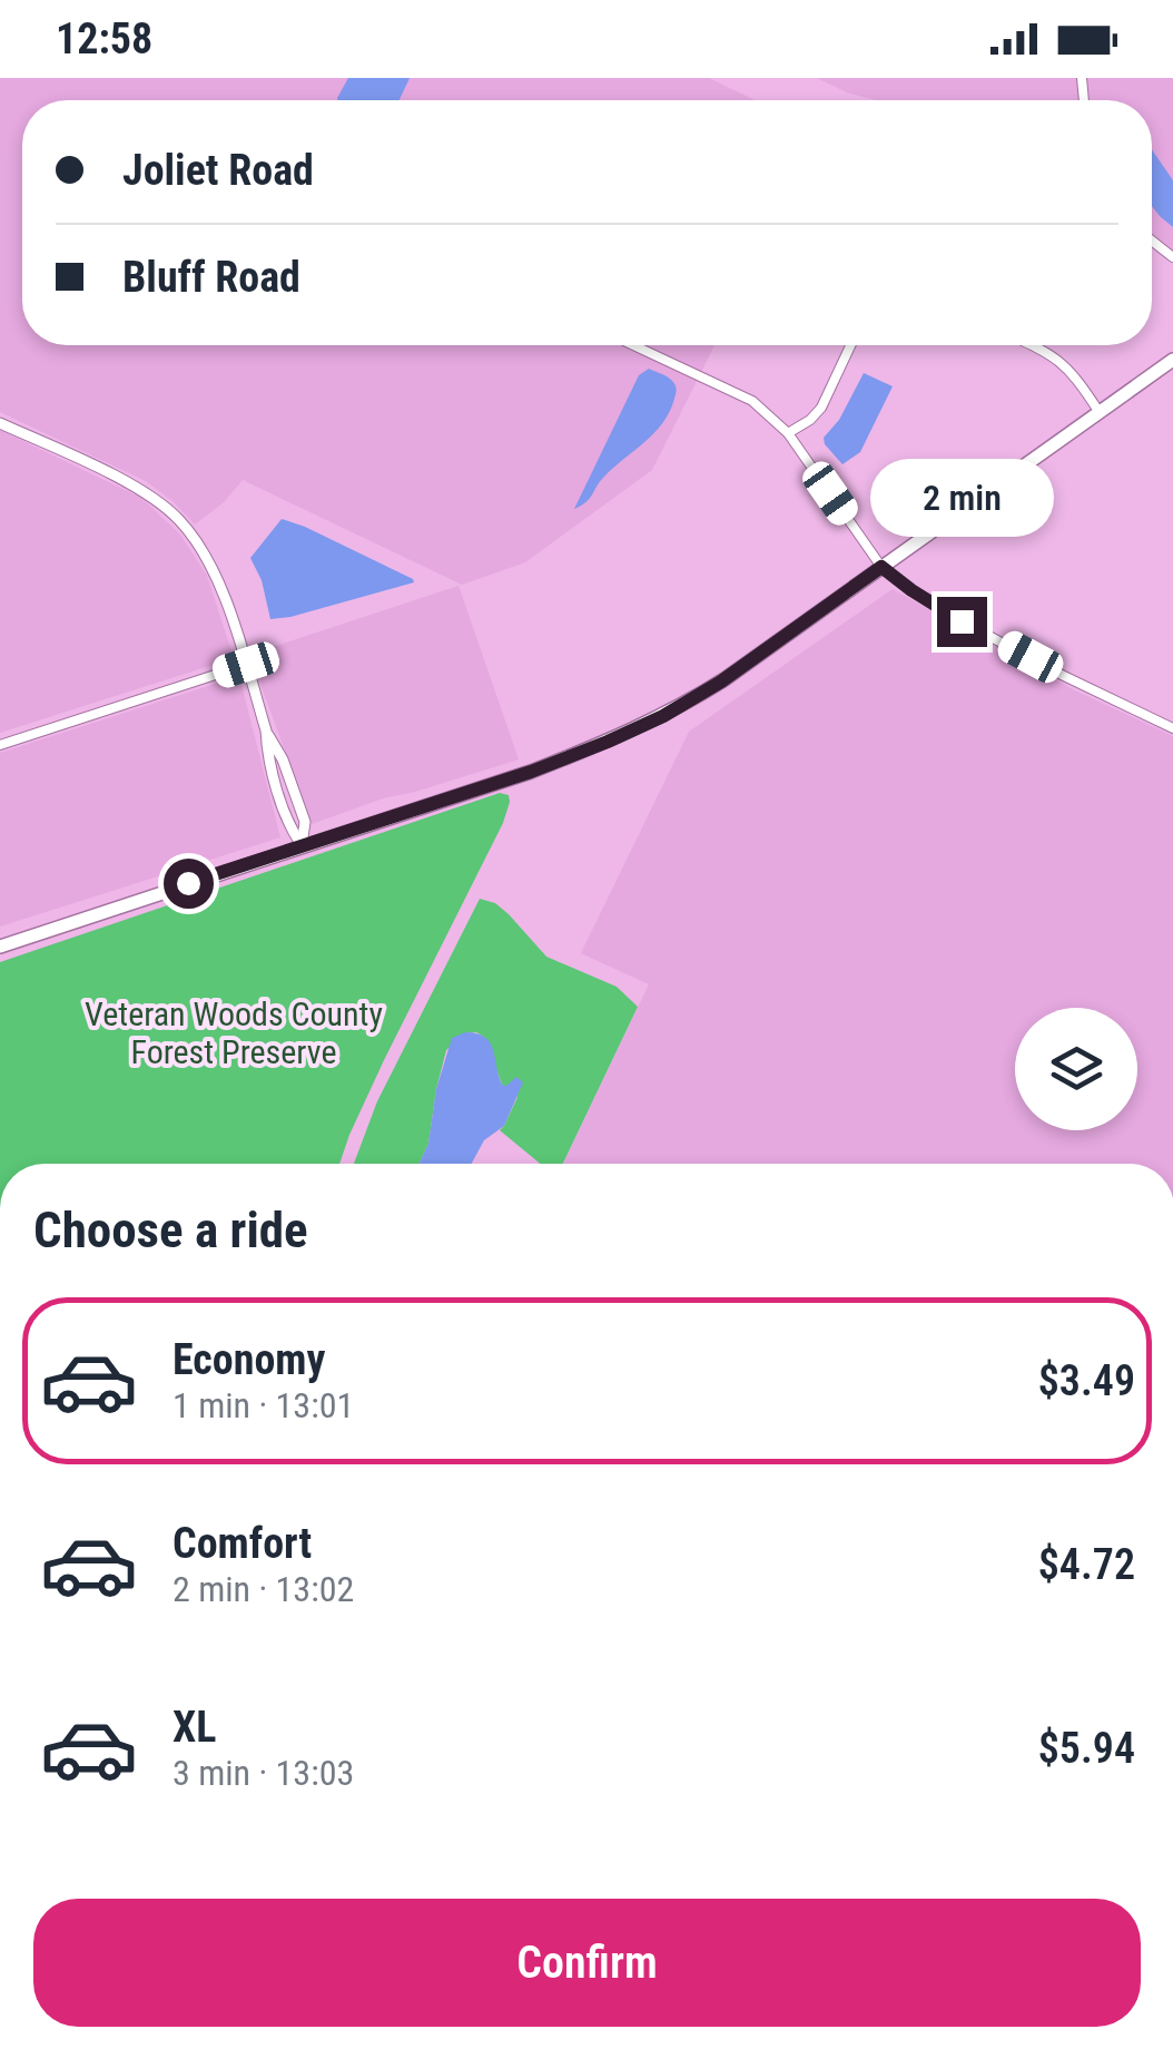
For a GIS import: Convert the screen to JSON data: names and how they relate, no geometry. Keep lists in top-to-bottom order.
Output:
{
  "parks": ["Veteran Woods County Forest Preserve"],
  "page": {
    "status": "12:58",
    "banner": ["Joliet Road", "Bluff Road"],
    "bubble": "2 min",
    "heading": "Choose a ride",
    "list": [
      {
        "name": "Economy",
        "note": "1 min · 13:01",
        "value": "$3.49"
      },
      {
        "name": "Comfort",
        "note": "2 min · 13:02",
        "value": "$4.72"
      },
      {
        "name": "XL",
        "note": "3 min · 13:03",
        "value": "$5.94"
      }
    ],
    "buttons": "Confirm"
  }
}
